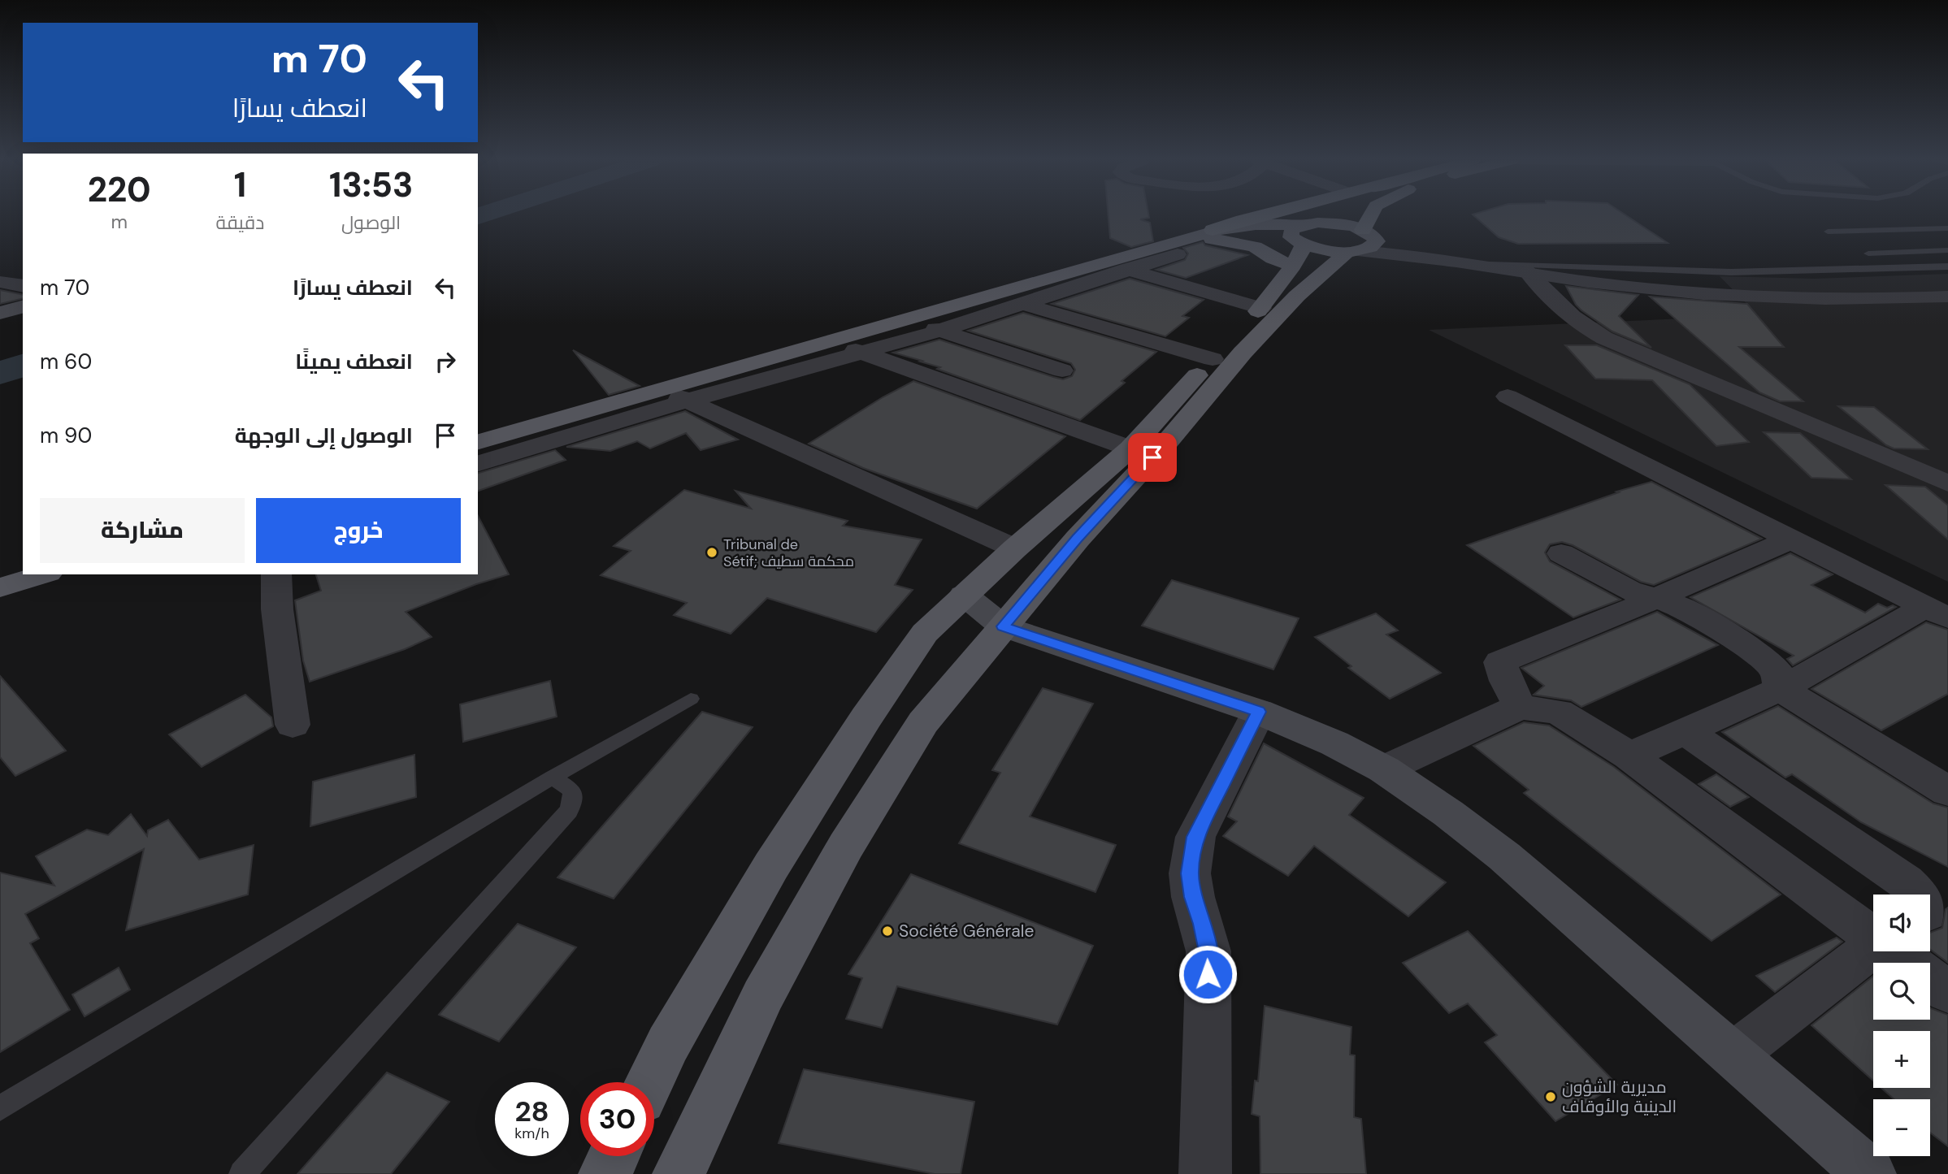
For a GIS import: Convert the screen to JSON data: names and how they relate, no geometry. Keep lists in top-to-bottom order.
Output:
{
  "places": ["Tribunal de Sétif; محكمة سطيف", "Société Générale", "مديرية الشؤون الدينية والأوقاف"],
  "page": {
    "turn": ["70 m", "انعطف يسارًا"],
    "eta": [
      "13:53",
      "الوصول",
      "1",
      "دقيقة",
      "220",
      "m"
    ],
    "list": [
      {
        "name": "انعطف يسارًا",
        "value": "70 m"
      },
      {
        "name": "انعطف يمينًا",
        "value": "60 m"
      },
      {
        "name": "الوصول إلى الوجهة",
        "value": "90 m"
      }
    ],
    "buttons": ["خروج", "مشاركة"],
    "map_buttons": ["+", "−"],
    "speed": "28 km/h",
    "limit": "30"
  }
}
